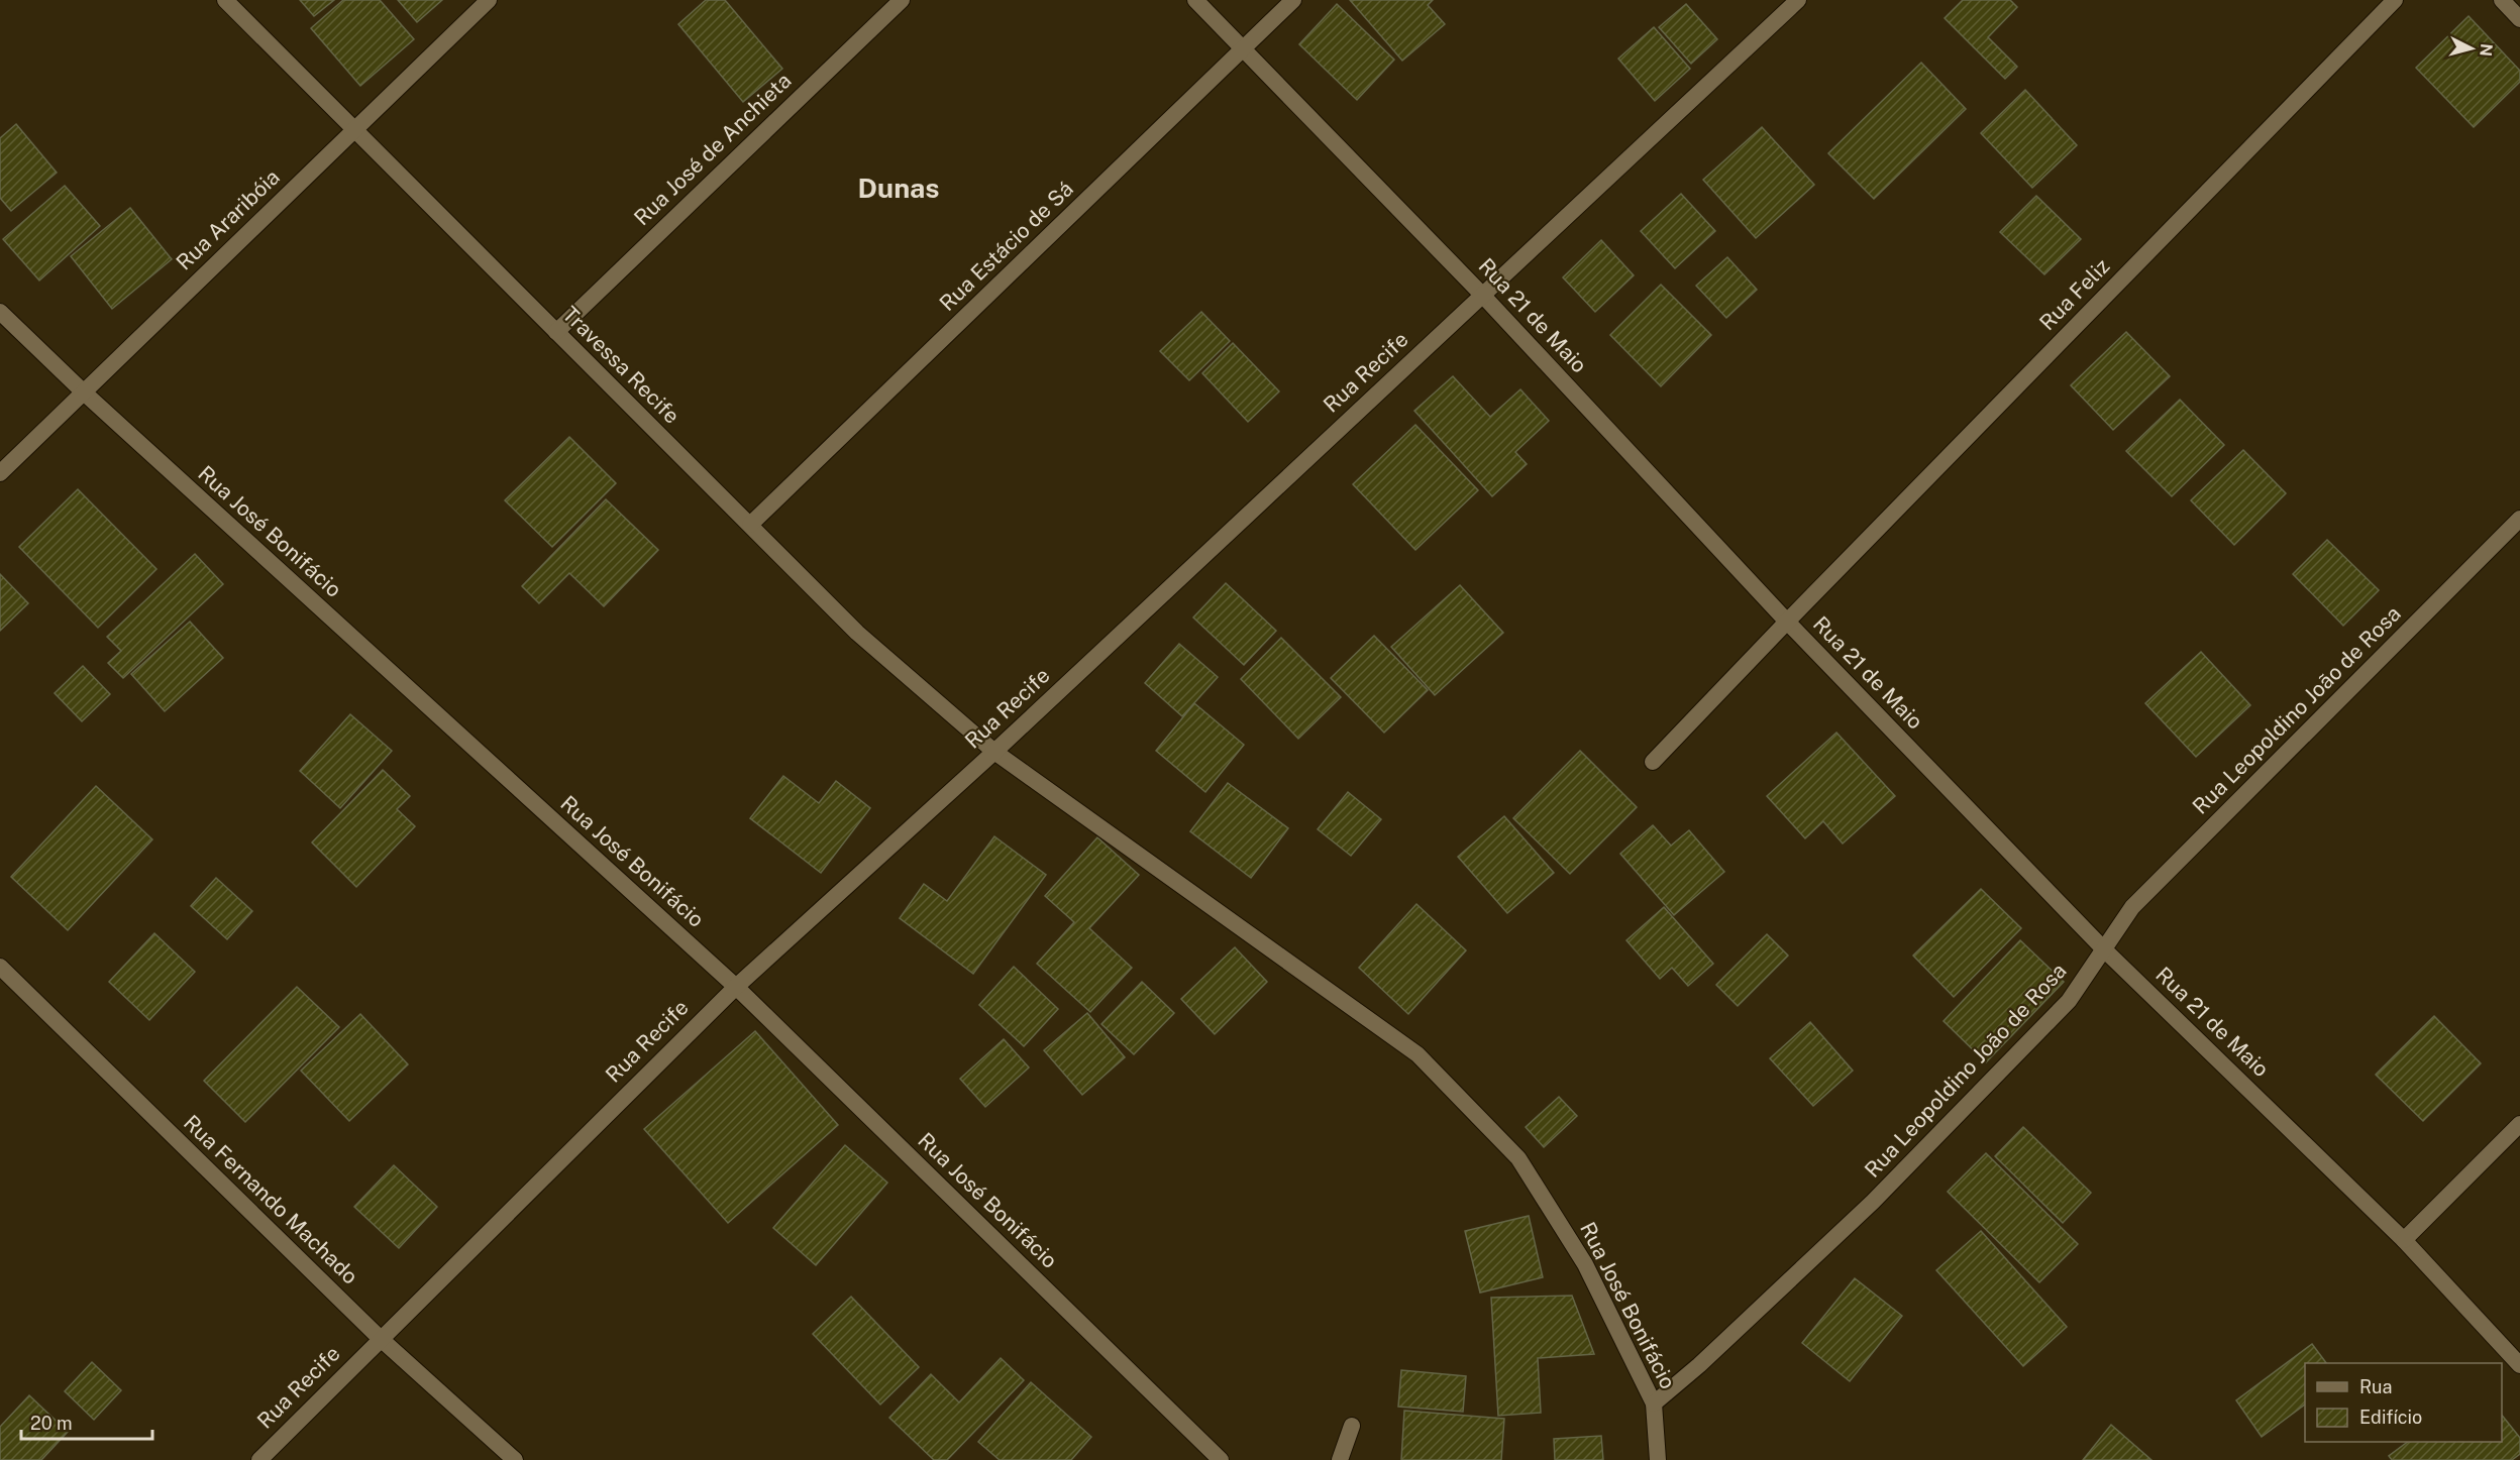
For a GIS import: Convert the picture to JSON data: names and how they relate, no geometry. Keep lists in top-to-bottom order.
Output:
{
  "streets": {
    "street": [
      "Rua José de Anchieta",
      "Rua Araribóia",
      "Rua Estácio de Sá",
      "Rua Feliz",
      "Rua 21 de Maio",
      "Travessa Recife",
      "Rua Recife",
      "Rua José Bonifácio",
      "Rua Leopoldino João de Rosa",
      "Rua Fernando Machado"
    ]
  },
  "crossings": [
    ["Rua José de Anchieta", "Travessa Recife"],
    ["Rua Araribóia", "Travessa Recife"],
    ["Rua Araribóia", "Rua José Bonifácio"],
    ["Rua Estácio de Sá", "Rua 21 de Maio"],
    ["Rua Estácio de Sá", "Travessa Recife"],
    ["Rua Feliz", "Rua 21 de Maio"],
    ["Rua 21 de Maio", "Rua Recife"],
    ["Rua 21 de Maio", "Rua Leopoldino João de Rosa"],
    ["Travessa Recife", "Rua Recife"],
    ["Travessa Recife", "Rua José Bonifácio"],
    ["Rua Recife", "Rua José Bonifácio"],
    ["Rua Recife", "Rua Fernando Machado"],
    ["Rua José Bonifácio", "Rua Leopoldino João de Rosa"]
  ],
  "districts": ["Dunas"],
  "legend": ["Rua", "Edifício"],
  "scale_bar": "20 m",
  "north": "right"
}
